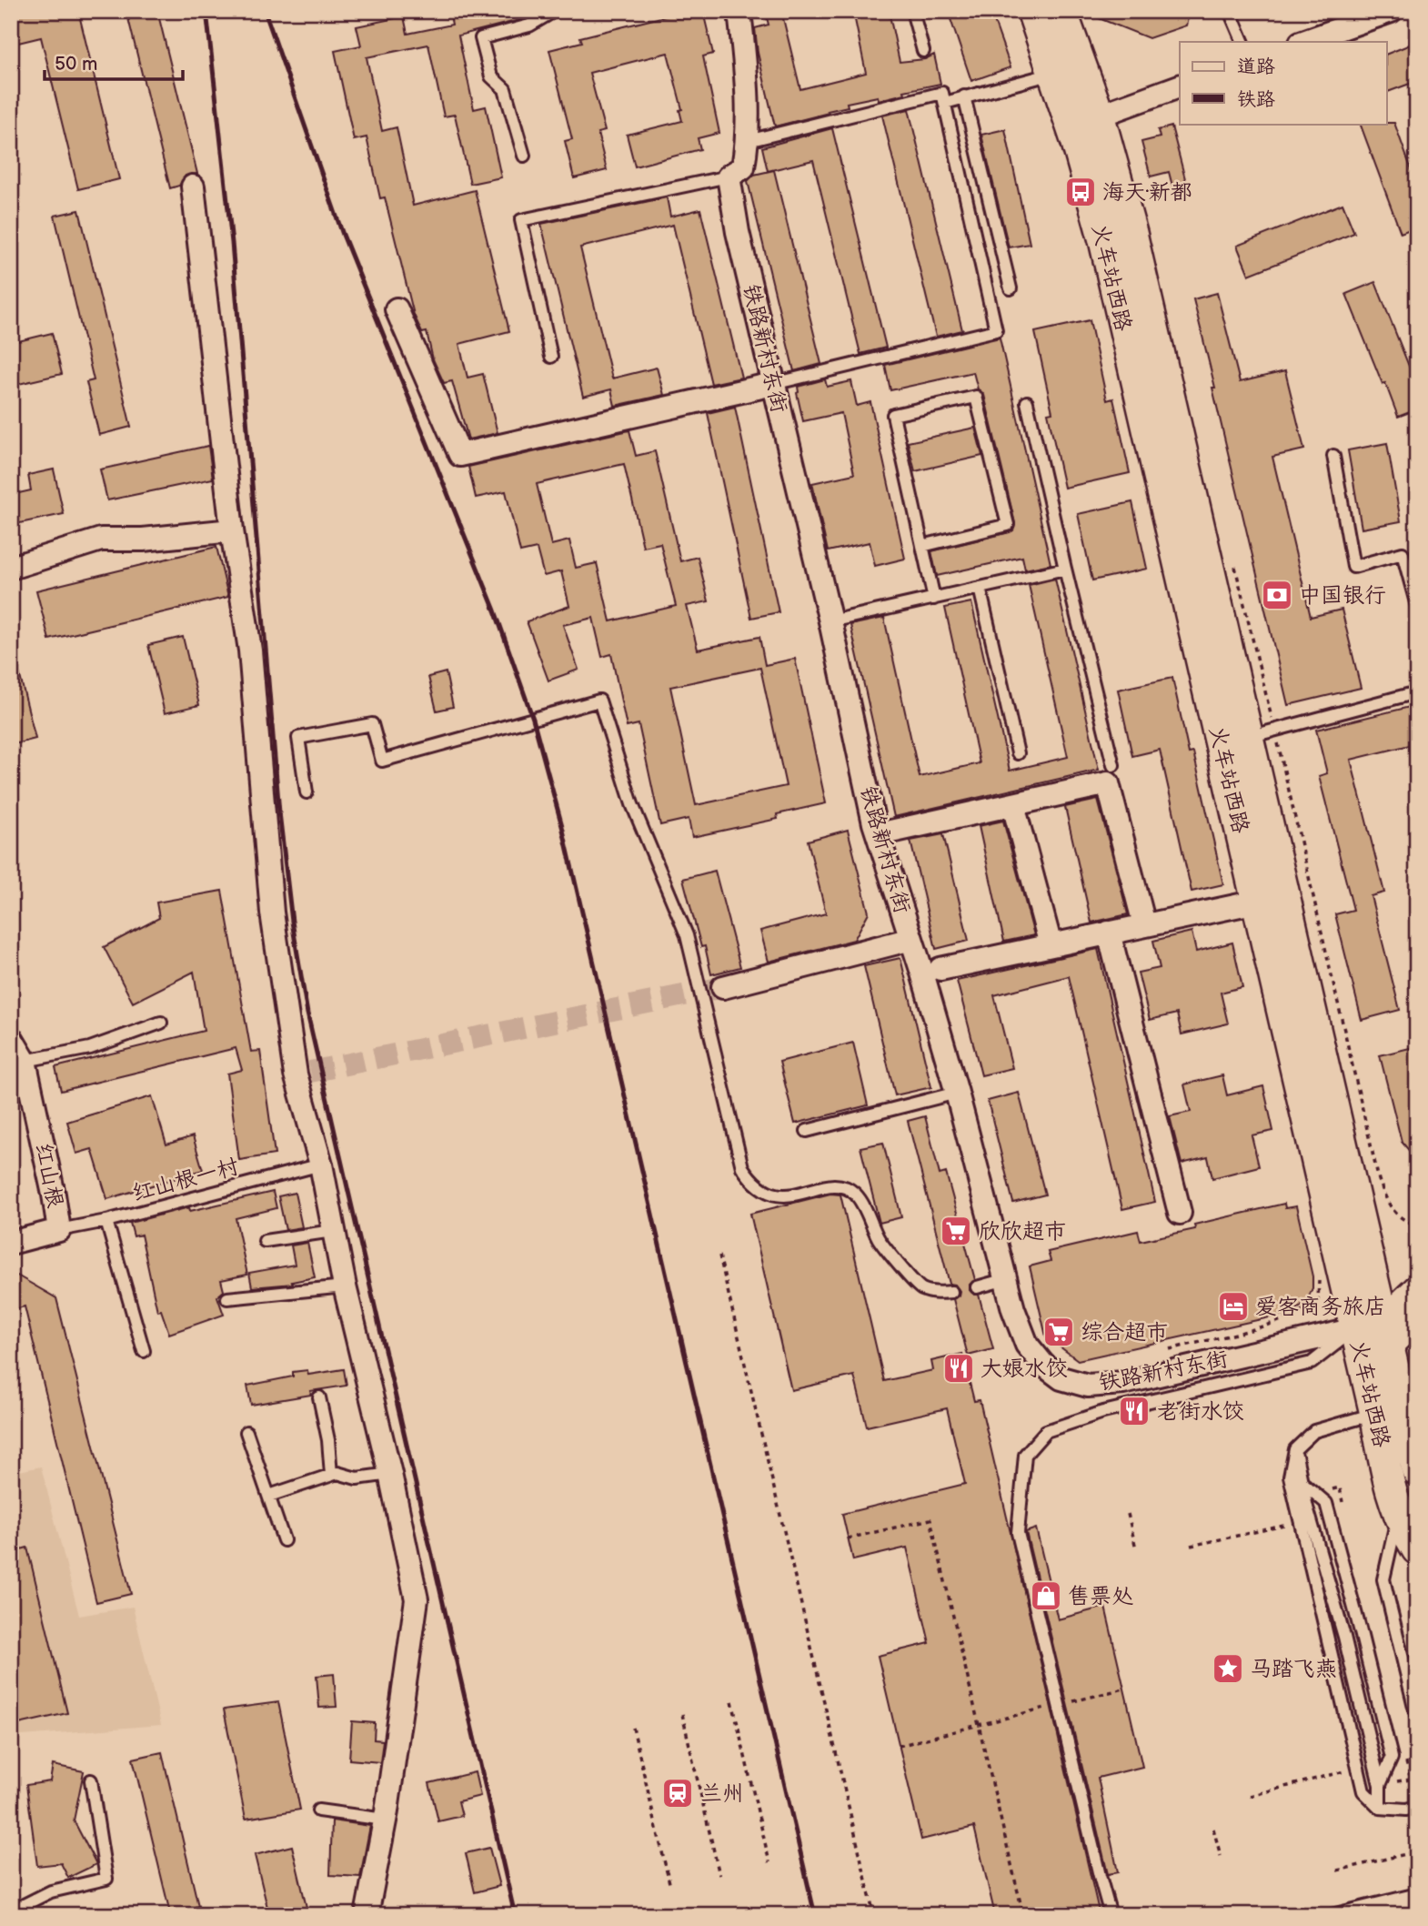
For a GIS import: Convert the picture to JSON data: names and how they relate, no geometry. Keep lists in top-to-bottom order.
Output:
{
  "streets": {
    "main road": ["火车站西路"],
    "street": ["铁路新村东街", "红山根"],
    "lane": ["红山根一村"]
  },
  "crossings": [
    ["火车站西路", "铁路新村东街"],
    ["红山根", "红山根一村"]
  ],
  "places": {
    "bus stop": ["海天·新都"],
    "bank": ["中国银行"],
    "supermarket": ["欣欣超市", "综合超市"],
    "hotel": ["爱客商务旅店"],
    "restaurant": ["大娘水饺", "老街水饺"],
    "shop": ["售票处"],
    "place": ["马踏飞燕"],
    "station": ["兰州"]
  },
  "legend": ["道路", "铁路"],
  "scale_bar": "50 m"
}
